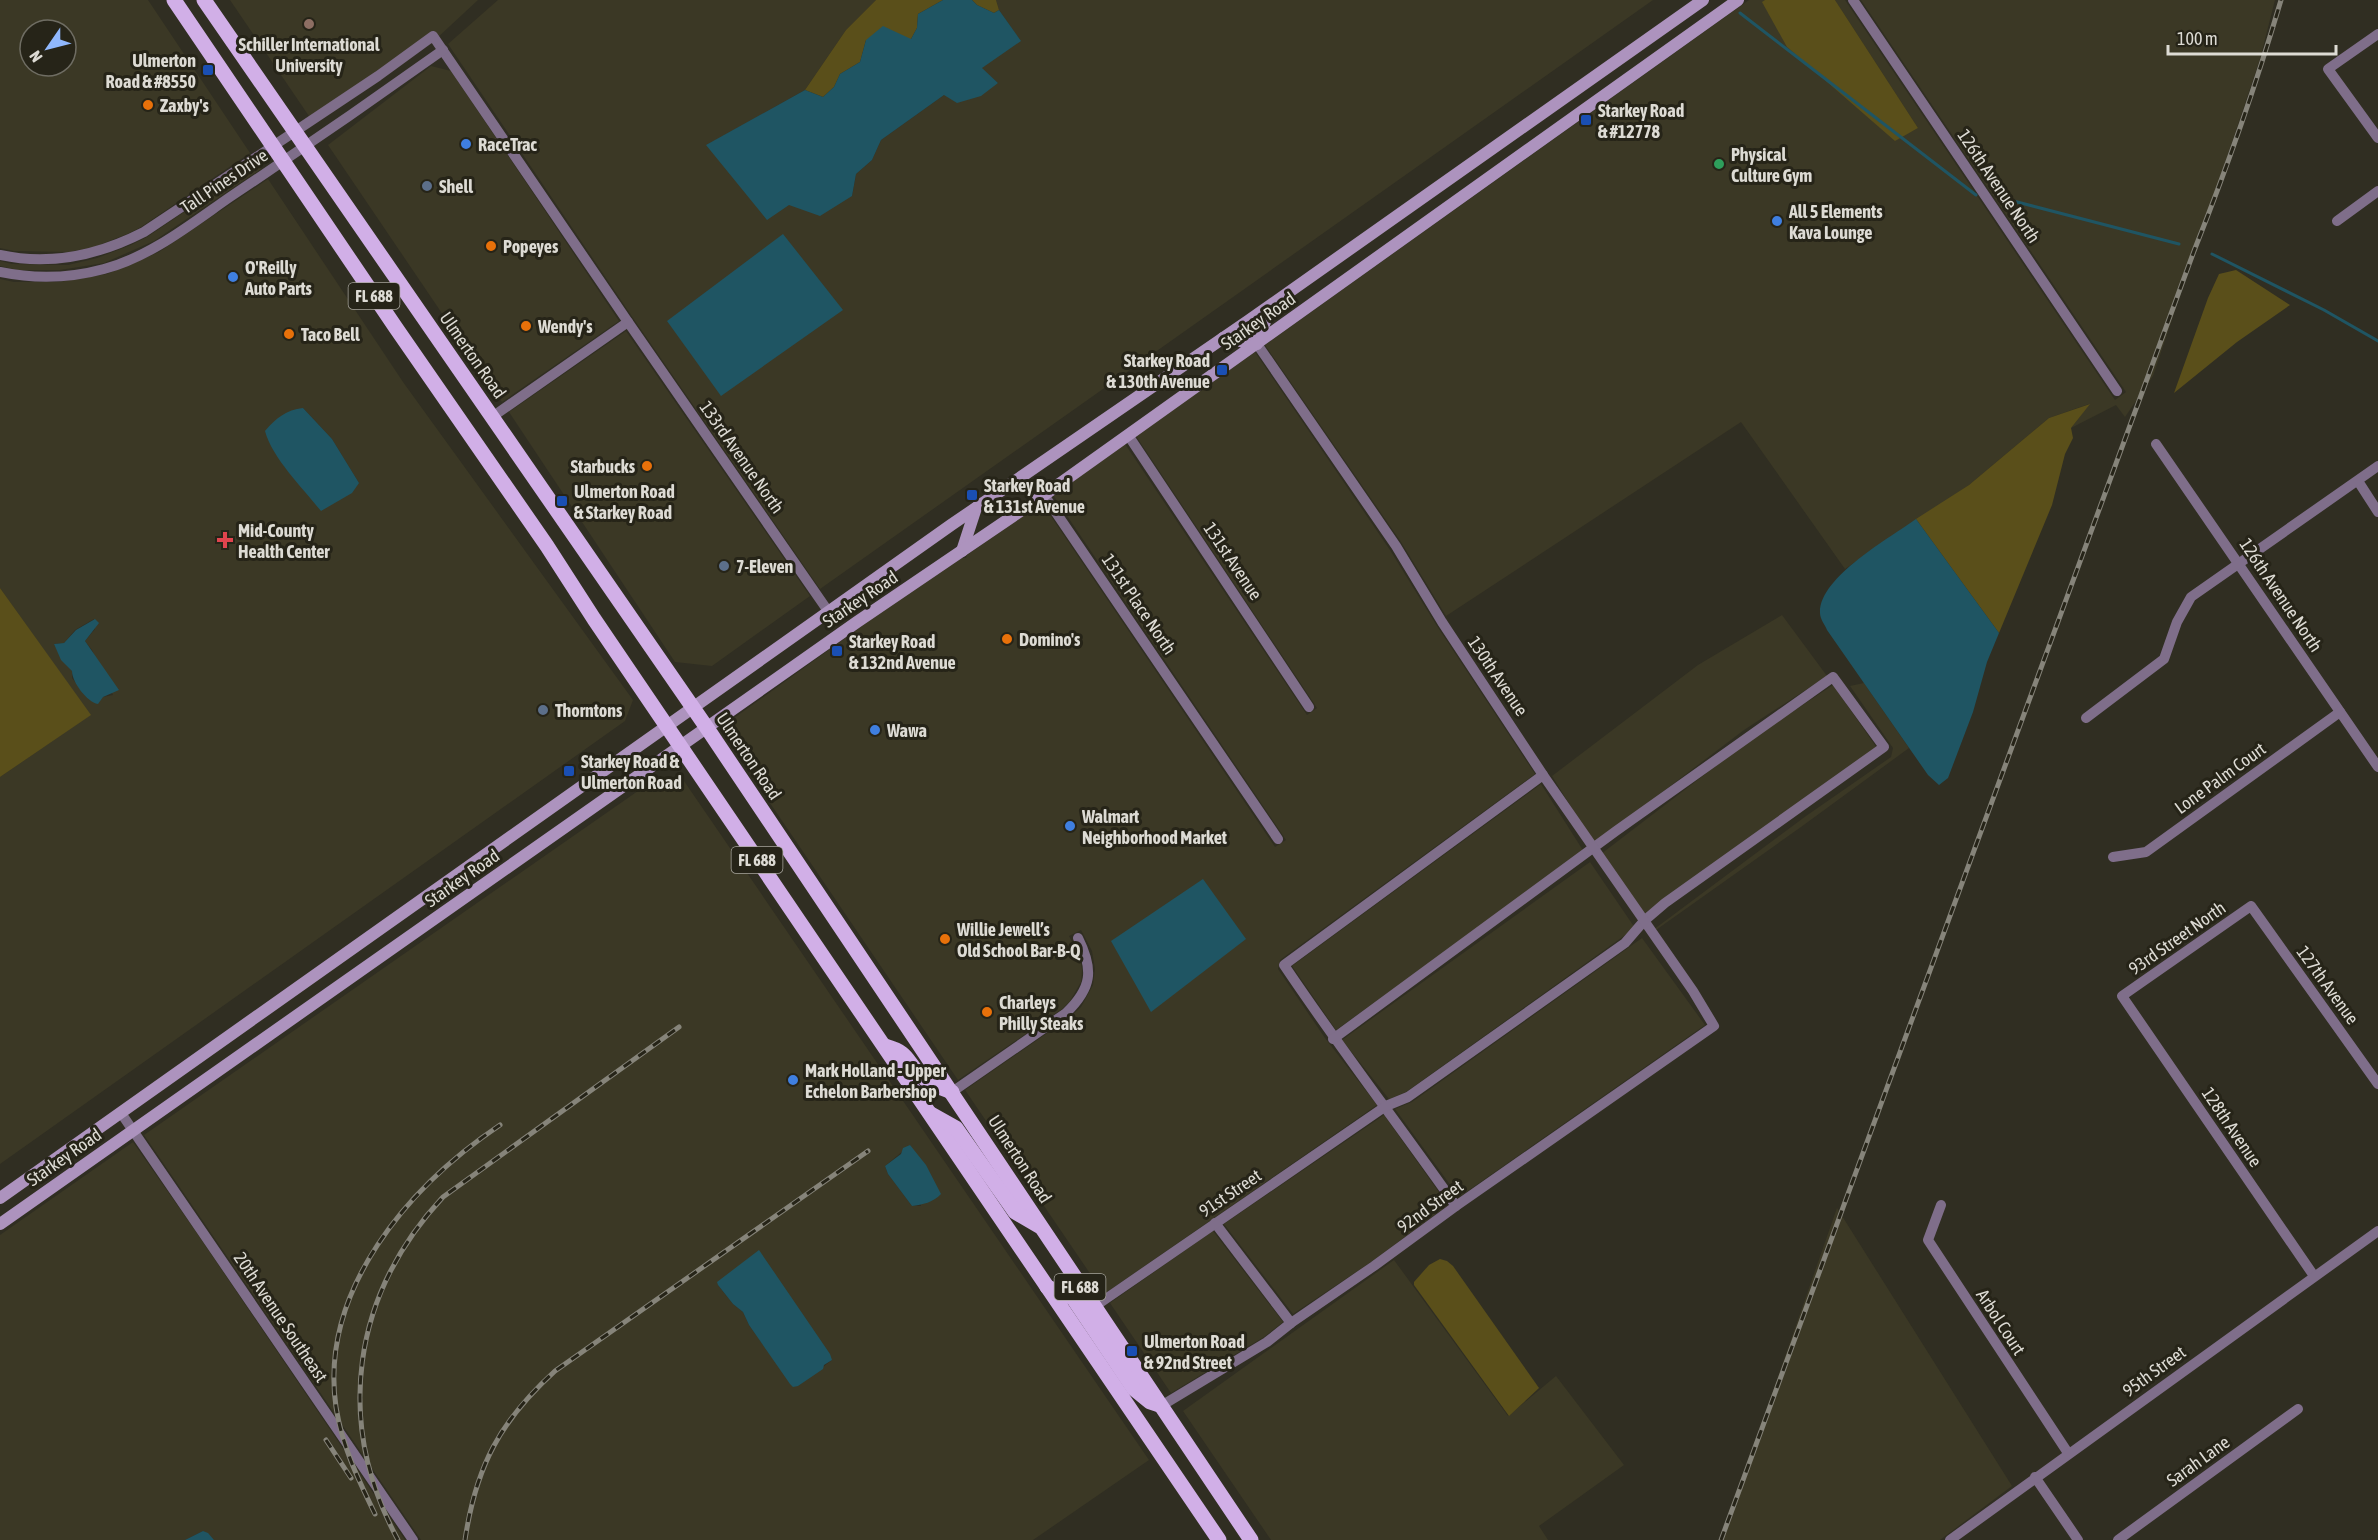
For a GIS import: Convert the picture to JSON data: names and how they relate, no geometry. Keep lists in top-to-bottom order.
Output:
{
  "streets": {
    "main road": ["FL 688", "Starkey Road", "Ulmerton Road"],
    "street": [
      "Tall Pines Drive",
      "126th Avenue North",
      "133rd Avenue North",
      "131st Avenue",
      "131st Place North",
      "130th Avenue",
      "Lone Palm Court",
      "93rd Street North",
      "127th Avenue",
      "128th Avenue",
      "91st Street",
      "92nd Street",
      "20th Avenue Southeast",
      "Arbol Court",
      "95th Street",
      "Sarah Lane"
    ]
  },
  "crossings": [
    ["Tall Pines Drive", "FL 688"],
    ["Tall Pines Drive", "Ulmerton Road"],
    ["Tall Pines Drive", "133rd Avenue North"],
    ["126th Avenue North", "Lone Palm Court"],
    ["FL 688", "Starkey Road"],
    ["Starkey Road", "Ulmerton Road"],
    ["Starkey Road", "133rd Avenue North"],
    ["Starkey Road", "131st Avenue"],
    ["Starkey Road", "131st Place North"],
    ["Starkey Road", "130th Avenue"],
    ["Starkey Road", "20th Avenue Southeast"],
    ["Ulmerton Road", "91st Street"],
    ["Ulmerton Road", "92nd Street"],
    ["130th Avenue", "91st Street"],
    ["130th Avenue", "92nd Street"],
    ["93rd Street North", "127th Avenue"],
    ["93rd Street North", "128th Avenue"],
    ["128th Avenue", "95th Street"],
    ["Arbol Court", "95th Street"]
  ],
  "places": {
    "other": [
      "Schiller International University",
      "Zaxby's",
      "RaceTrac",
      "Physical Culture Gym",
      "Shell",
      "All 5 Elements Kava Lounge",
      "Popeyes",
      "O'Reilly Auto Parts",
      "Wendy's",
      "Taco Bell",
      "Starbucks",
      "7-Eleven",
      "Domino's",
      "Thorntons",
      "Wawa",
      "Walmart Neighborhood Market",
      "Willie Jewell’s Old School Bar-B-Q",
      "Charleys Philly Steaks",
      "Mark Holland - Upper Echelon Barbershop"
    ],
    "transit": [
      "Ulmerton Road & #8550",
      "Starkey Road & #12778",
      "Starkey Road & 130th Avenue",
      "Starkey Road & 131st Avenue",
      "Ulmerton Road & Starkey Road",
      "Starkey Road & 132nd Avenue",
      "Starkey Road & Ulmerton Road",
      "Ulmerton Road & 92nd Street"
    ],
    "health": ["Mid-County Health Center"]
  },
  "scale_bar": "100 m",
  "north": "bottom left"
}
